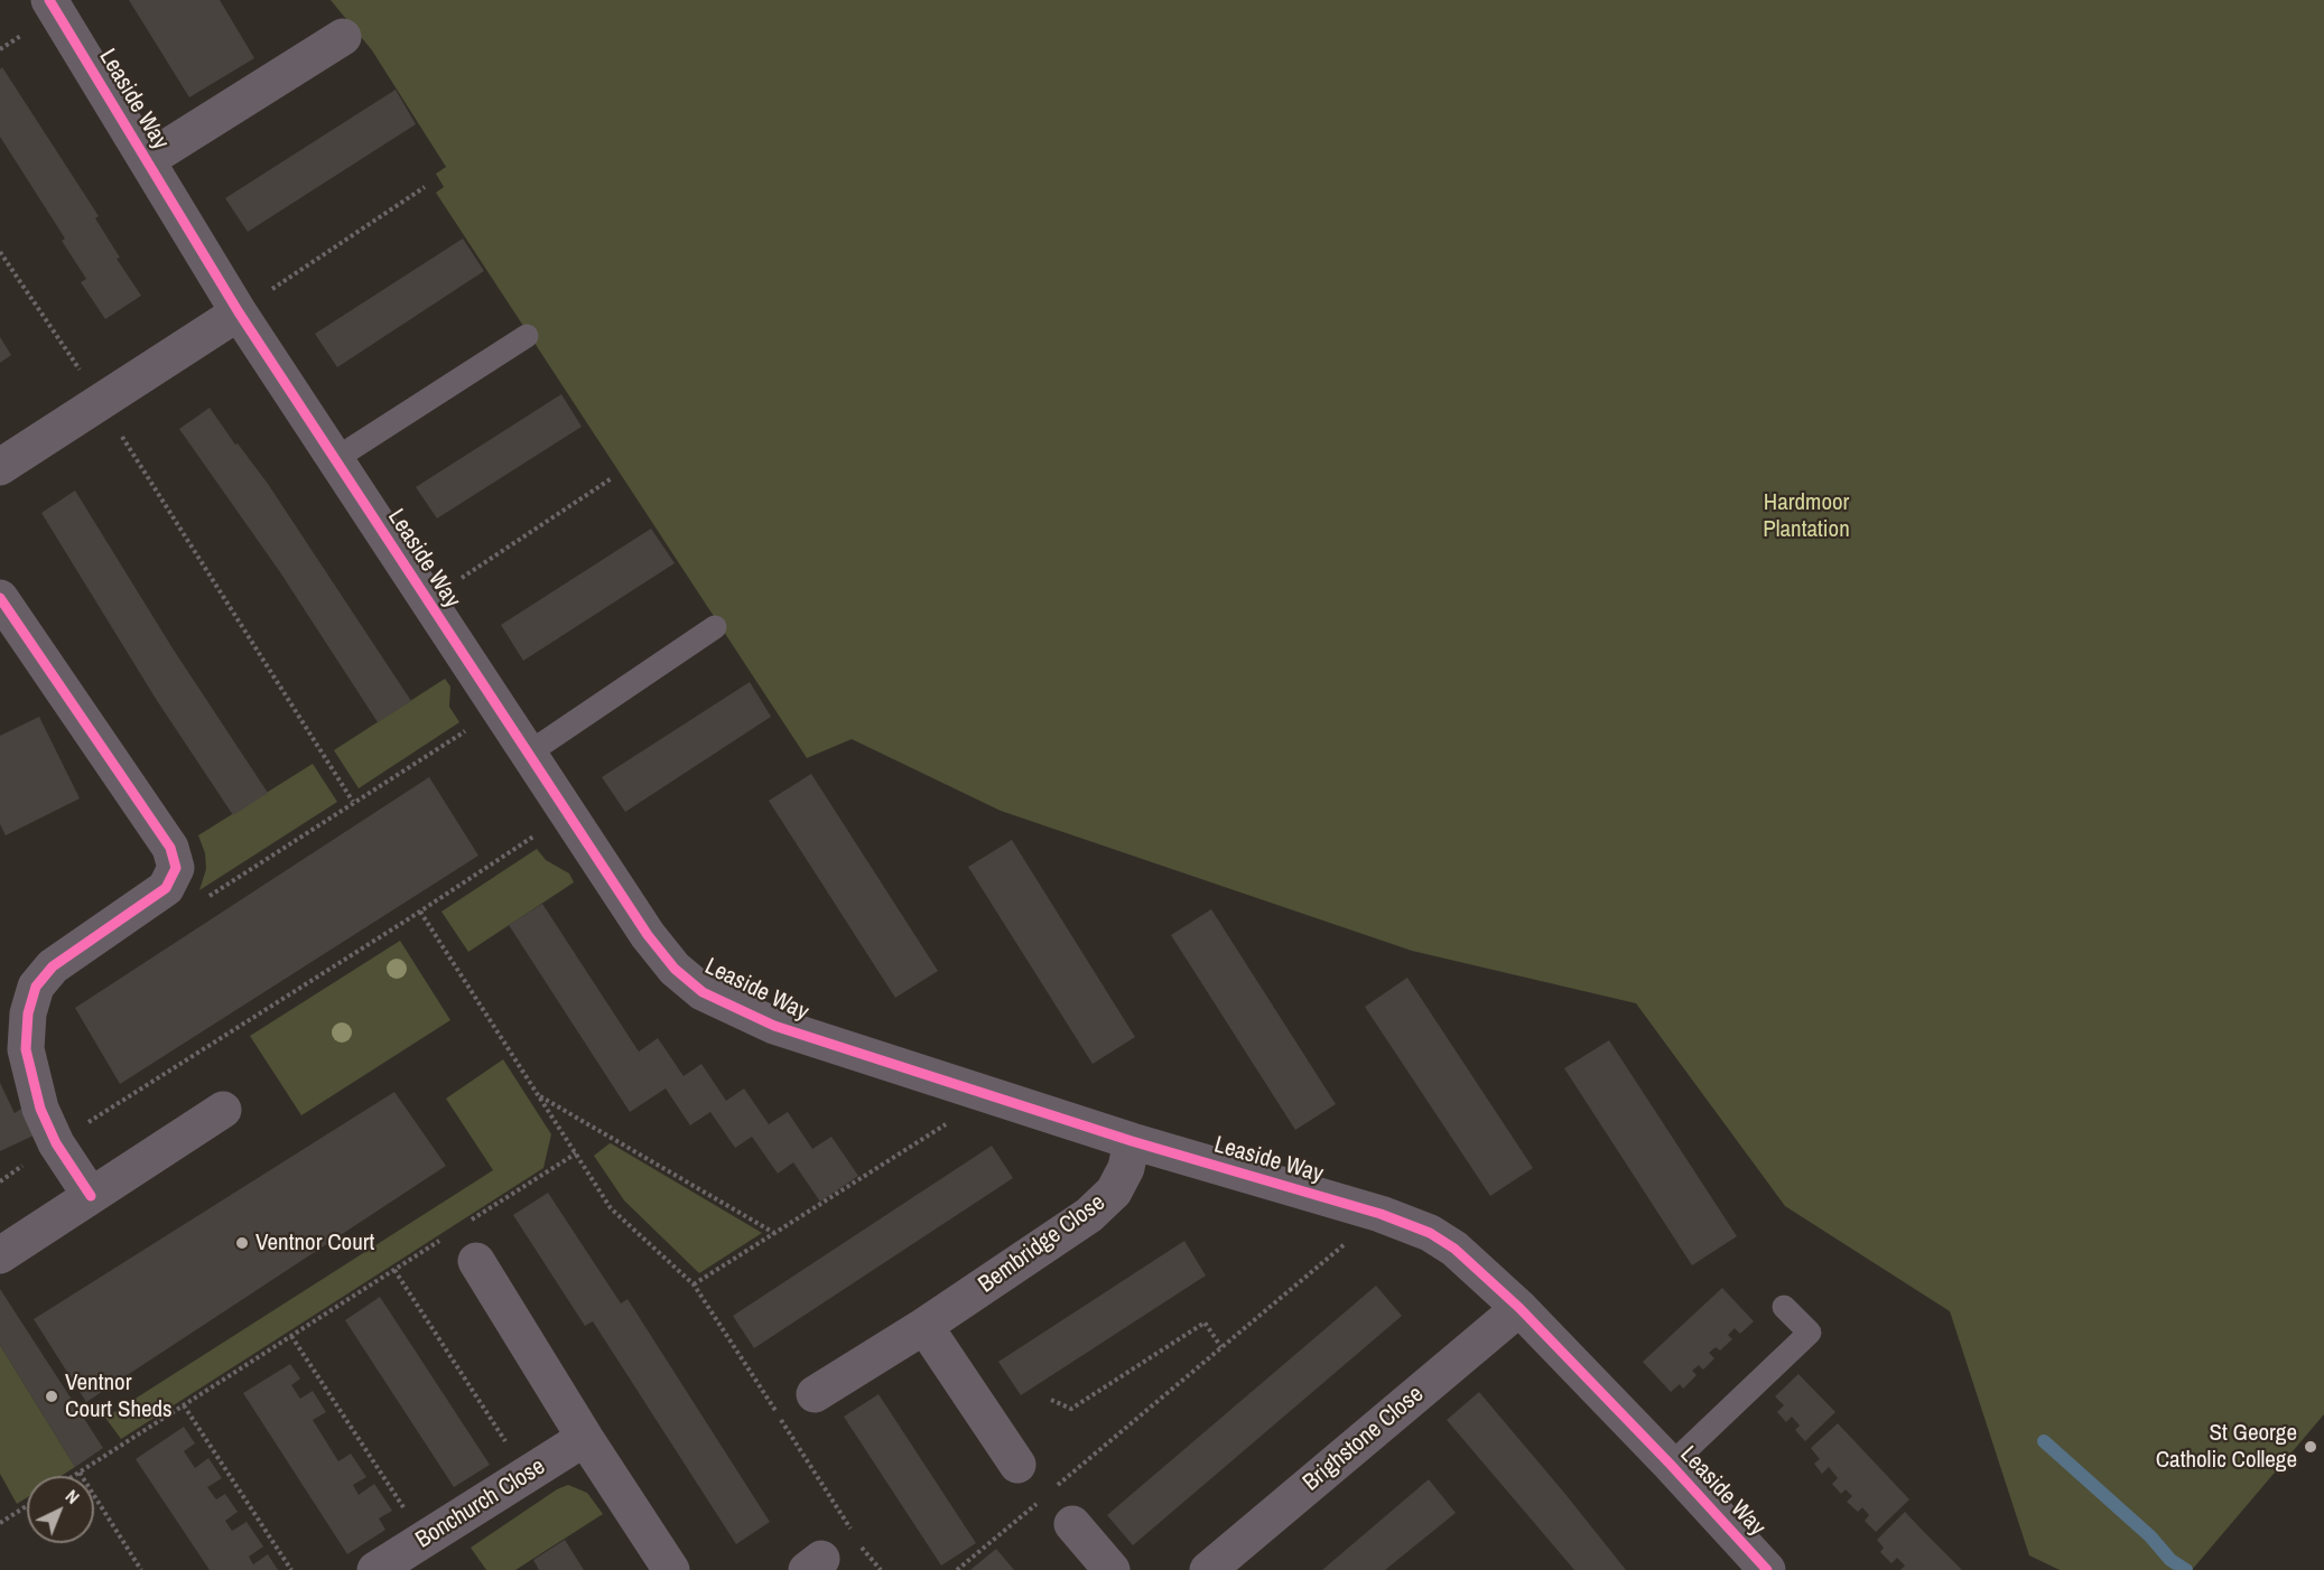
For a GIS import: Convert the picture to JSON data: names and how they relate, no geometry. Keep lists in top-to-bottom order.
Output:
{
  "streets": {
    "street": [
      "Leaside Way",
      "Bembridge Close",
      "Brighstone Close",
      "Bonchurch Close"
    ]
  },
  "crossings": [
    ["Leaside Way", "Bembridge Close"],
    ["Leaside Way", "Brighstone Close"]
  ],
  "parks": ["Hardmoor Plantation"],
  "places": ["Ventnor Court", "Ventnor Court Sheds", "St George Catholic College"],
  "north": "top right"
}
